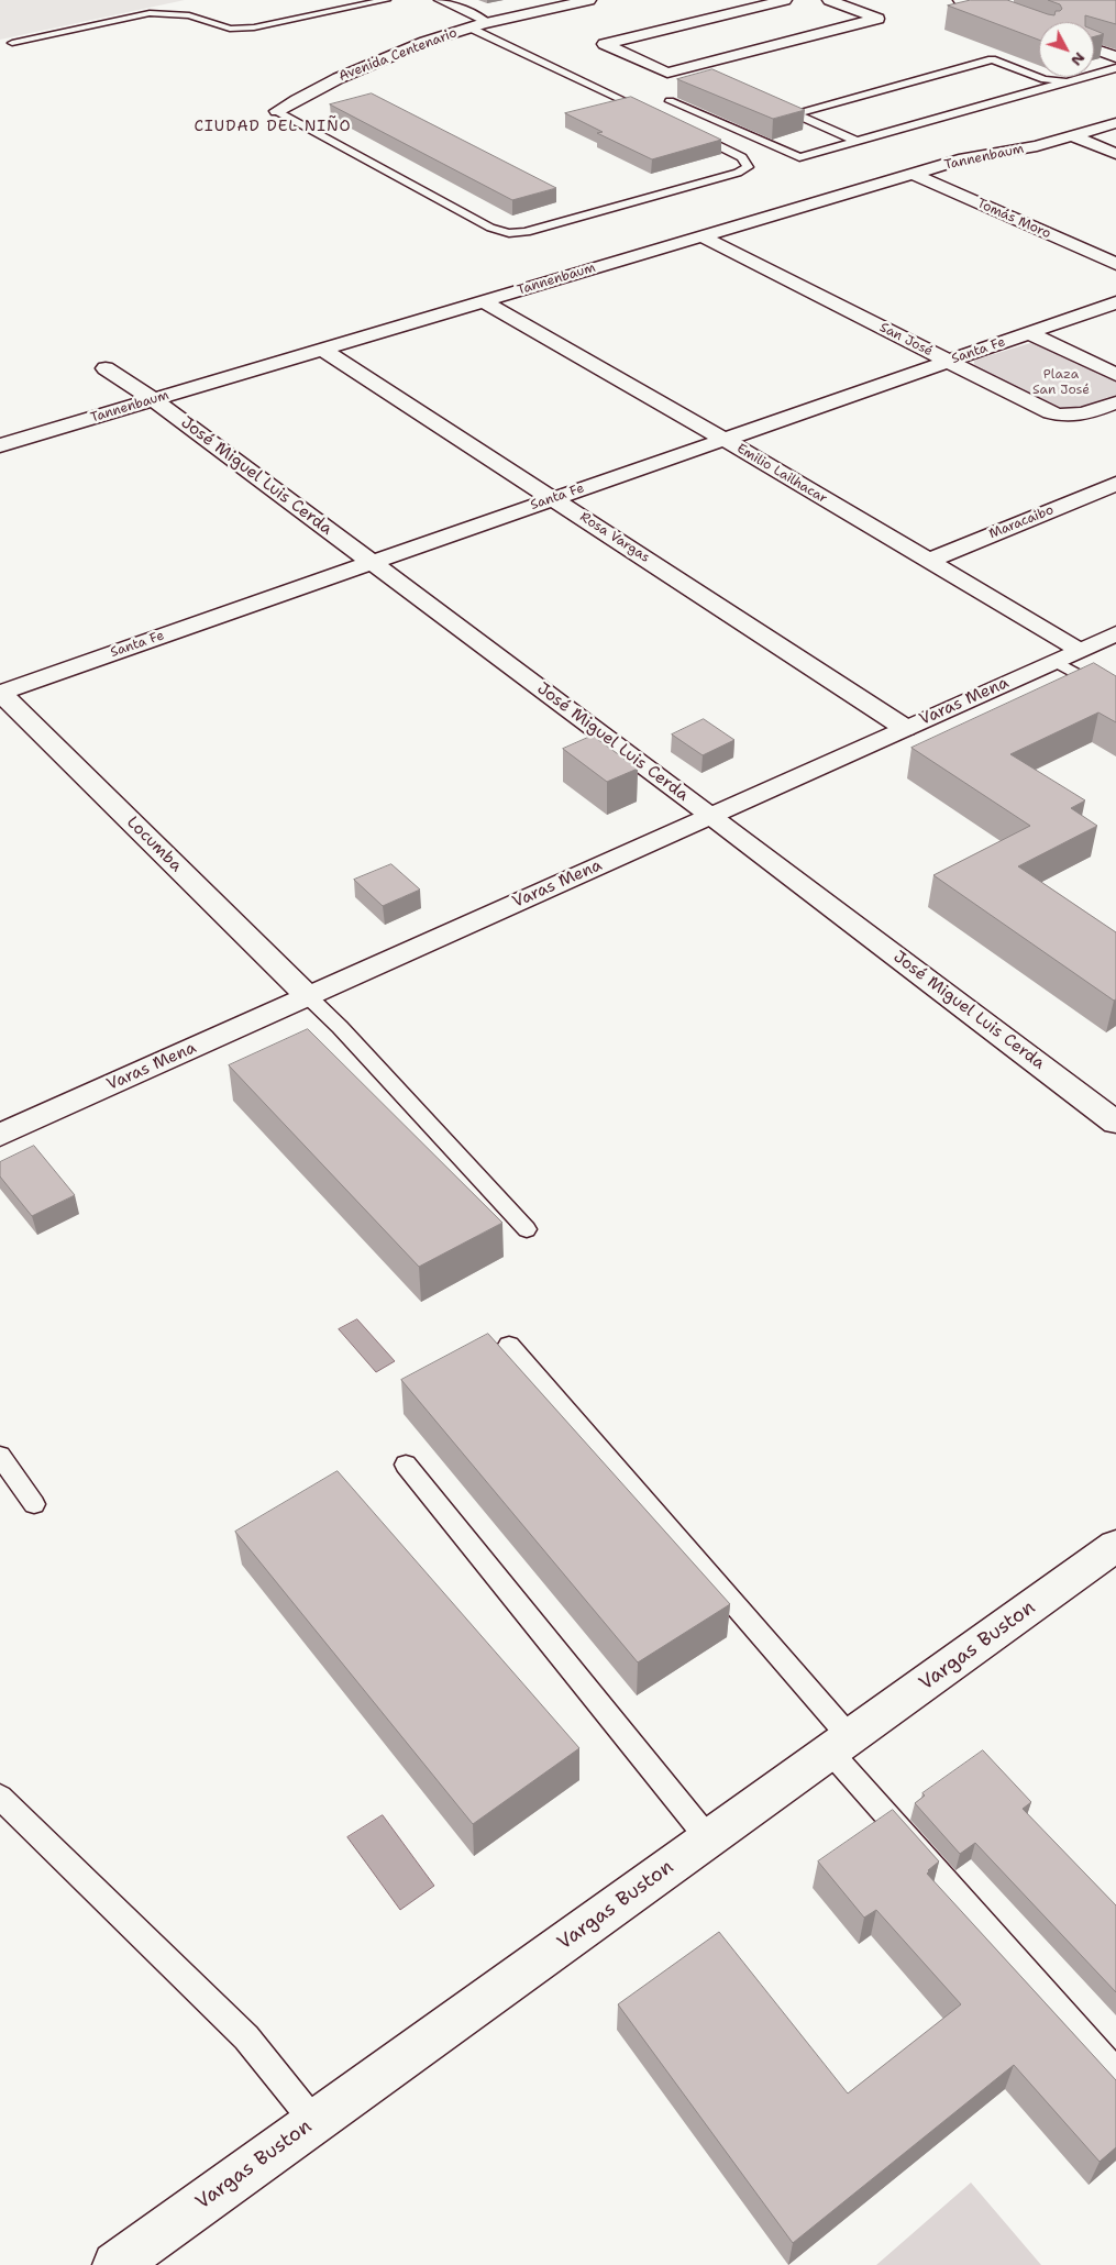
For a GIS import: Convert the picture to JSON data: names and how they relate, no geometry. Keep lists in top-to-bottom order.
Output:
{
  "streets": {
    "street": [
      "Avenida Centenario",
      "Tannenbaum",
      "Tomás Moro",
      "San José",
      "Santa Fe",
      "Emilio Lailhacar",
      "José Miguel Luis Cerda",
      "Maracaibo",
      "Rosa Vargas",
      "Varas Mena",
      "Locumba",
      "Vargas Buston"
    ]
  },
  "crossings": [
    ["Tannenbaum", "Tomás Moro"],
    ["Tannenbaum", "San José"],
    ["Tannenbaum", "Emilio Lailhacar"],
    ["Tannenbaum", "José Miguel Luis Cerda"],
    ["Tannenbaum", "Rosa Vargas"],
    ["San José", "Santa Fe"],
    ["Santa Fe", "Emilio Lailhacar"],
    ["Santa Fe", "José Miguel Luis Cerda"],
    ["Santa Fe", "Rosa Vargas"],
    ["Santa Fe", "Locumba"],
    ["Emilio Lailhacar", "Maracaibo"],
    ["Emilio Lailhacar", "Varas Mena"],
    ["José Miguel Luis Cerda", "Varas Mena"],
    ["Rosa Vargas", "Varas Mena"],
    ["Varas Mena", "Locumba"]
  ],
  "districts": ["CIUDAD DEL NIÑO"],
  "parks": ["Plaza San José"],
  "north": "bottom right"
}
